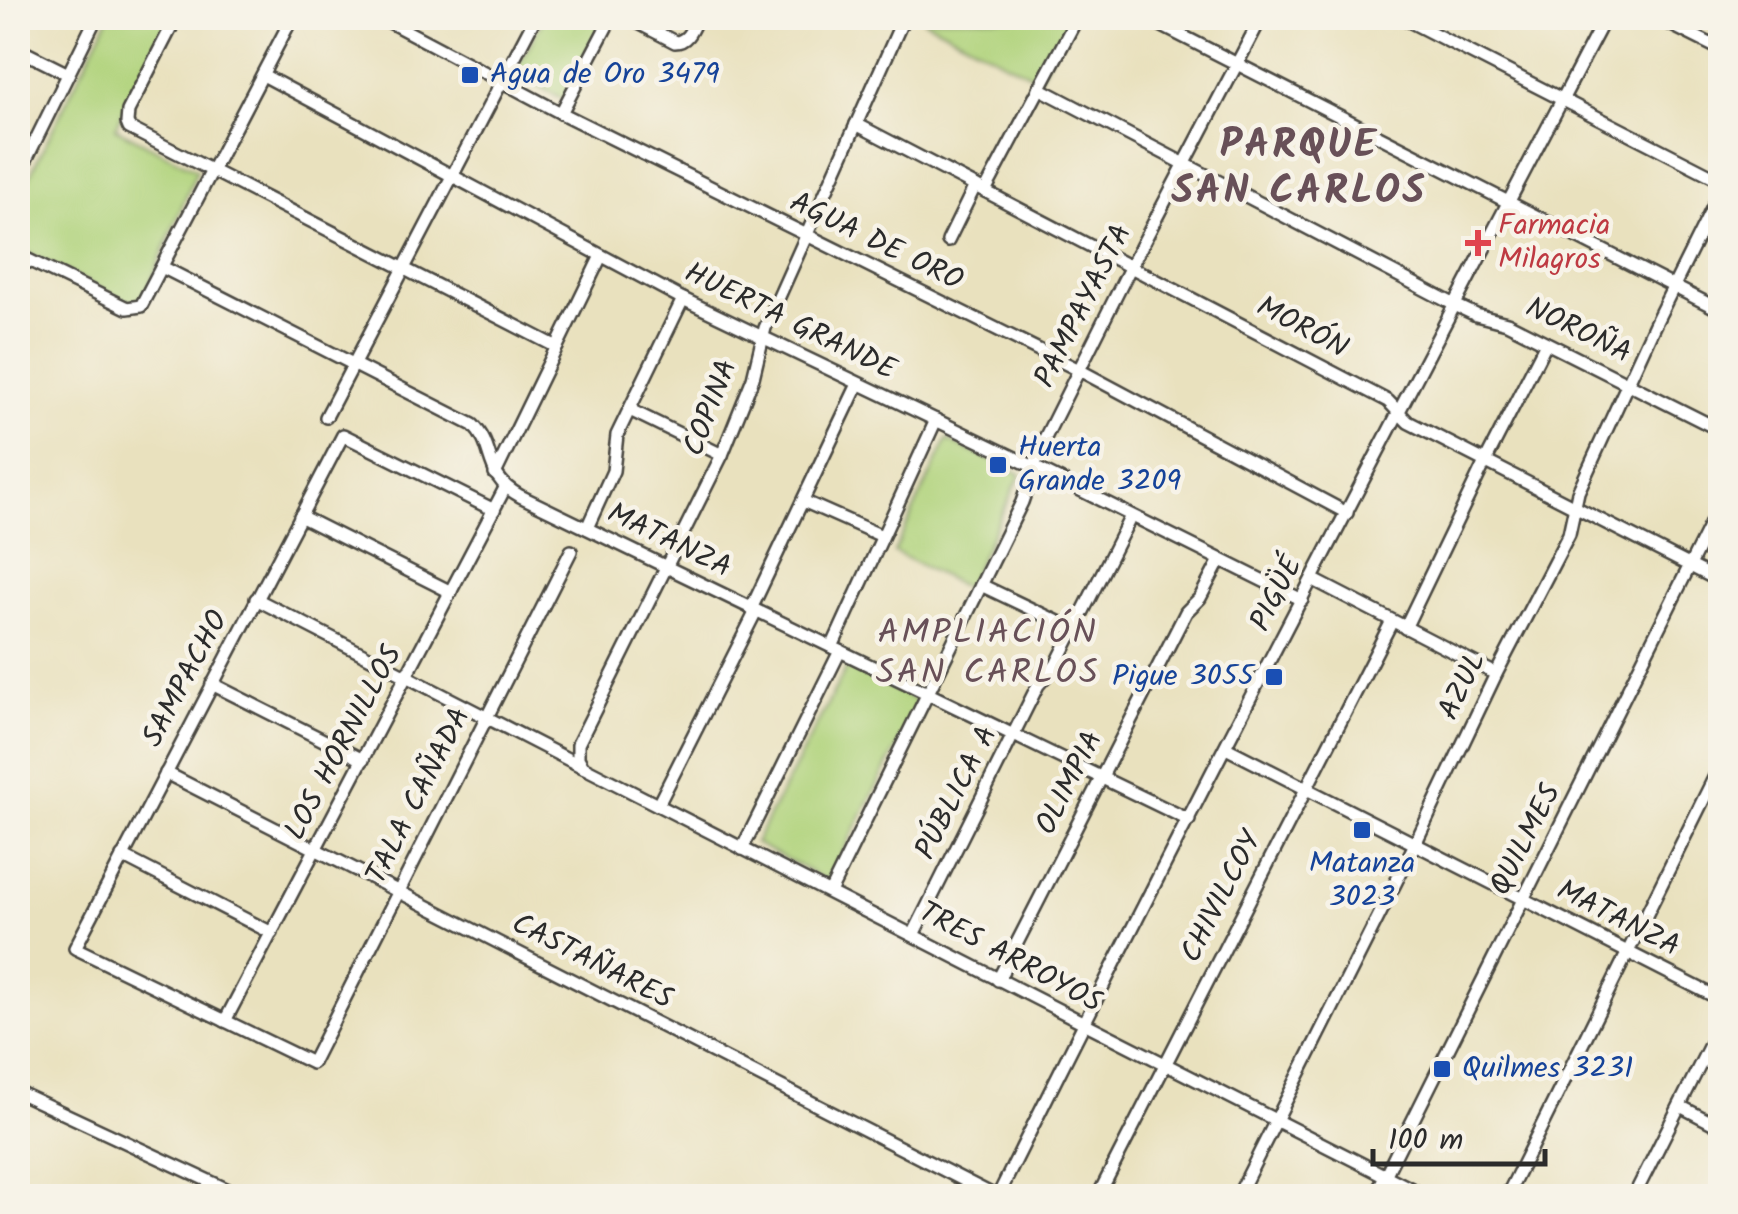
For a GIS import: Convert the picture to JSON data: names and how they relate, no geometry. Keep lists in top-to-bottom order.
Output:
{
  "streets": {
    "street": [
      "AGUA DE ORO",
      "PAMPAYASTA",
      "HUERTA GRANDE",
      "MORÓN",
      "NOROÑA",
      "COPINA",
      "MATANZA",
      "PIGÜÉ",
      "SAMPACHO",
      "AZUL",
      "LOS HORNILLOS",
      "OLIMPIA",
      "PÚBLICA A",
      "TALA CAÑADA",
      "QUILMES",
      "CHIVILCOY",
      "TRES ARROYOS",
      "CASTAÑARES"
    ]
  },
  "crossings": [
    ["AGUA DE ORO", "PAMPAYASTA"],
    ["AGUA DE ORO", "COPINA"],
    ["AGUA DE ORO", "PIGÜÉ"],
    ["PAMPAYASTA", "HUERTA GRANDE"],
    ["PAMPAYASTA", "MORÓN"],
    ["PAMPAYASTA", "NOROÑA"],
    ["PAMPAYASTA", "MATANZA"],
    ["PAMPAYASTA", "TRES ARROYOS"],
    ["HUERTA GRANDE", "COPINA"],
    ["HUERTA GRANDE", "PIGÜÉ"],
    ["HUERTA GRANDE", "OLIMPIA"],
    ["HUERTA GRANDE", "PÚBLICA A"],
    ["MORÓN", "COPINA"],
    ["MORÓN", "PIGÜÉ"],
    ["MORÓN", "AZUL"],
    ["MORÓN", "QUILMES"],
    ["NOROÑA", "PIGÜÉ"],
    ["NOROÑA", "AZUL"],
    ["COPINA", "MATANZA"],
    ["COPINA", "TRES ARROYOS"],
    ["MATANZA", "PIGÜÉ"],
    ["MATANZA", "AZUL"],
    ["MATANZA", "LOS HORNILLOS"],
    ["MATANZA", "OLIMPIA"],
    ["MATANZA", "PÚBLICA A"],
    ["MATANZA", "QUILMES"],
    ["MATANZA", "CHIVILCOY"],
    ["PIGÜÉ", "TRES ARROYOS"],
    ["PIGÜÉ", "CASTAÑARES"],
    ["SAMPACHO", "LOS HORNILLOS"],
    ["SAMPACHO", "TALA CAÑADA"],
    ["SAMPACHO", "TRES ARROYOS"],
    ["SAMPACHO", "CASTAÑARES"],
    ["AZUL", "TRES ARROYOS"],
    ["LOS HORNILLOS", "TALA CAÑADA"],
    ["LOS HORNILLOS", "TRES ARROYOS"],
    ["LOS HORNILLOS", "CASTAÑARES"],
    ["OLIMPIA", "TRES ARROYOS"],
    ["PÚBLICA A", "TRES ARROYOS"],
    ["TALA CAÑADA", "TRES ARROYOS"],
    ["TALA CAÑADA", "CASTAÑARES"],
    ["QUILMES", "TRES ARROYOS"],
    ["CHIVILCOY", "TRES ARROYOS"]
  ],
  "districts": ["PARQUE SAN CARLOS", "AMPLIACIÓN SAN CARLOS"],
  "places": {
    "transit": [
      "Agua de Oro 3479",
      "Huerta Grande 3209",
      "Pigue 3055",
      "Matanza 3023",
      "Quilmes 3231"
    ],
    "health": ["Farmacia Milagros"]
  },
  "scale_bar": "100 m"
}
